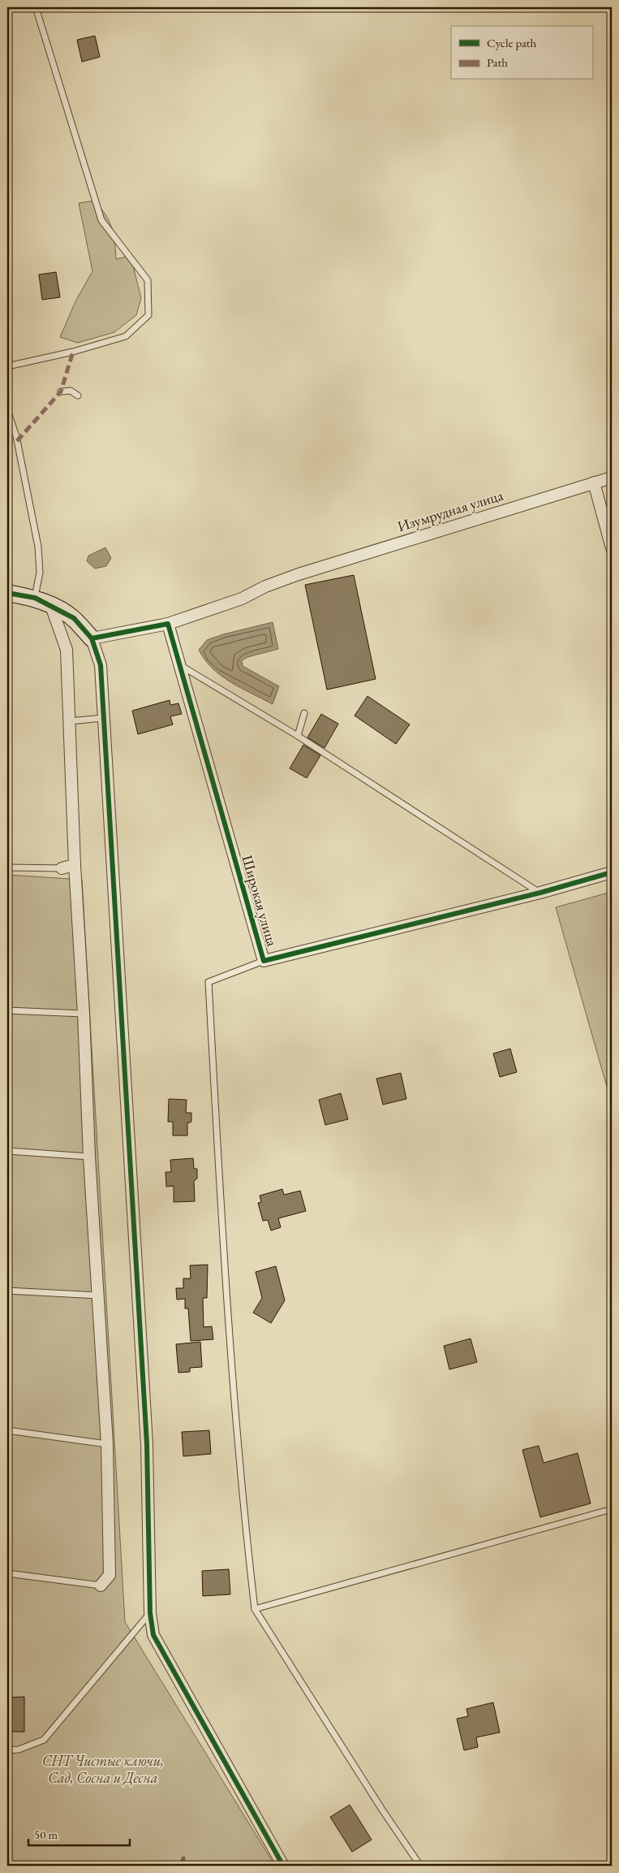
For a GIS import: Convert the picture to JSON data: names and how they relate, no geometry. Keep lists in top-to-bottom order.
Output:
{
  "streets": {
    "street": ["Изумрудная улица", "Широкая улица"]
  },
  "crossings": [
    ["Изумрудная улица", "Широкая улица"]
  ],
  "parks": ["СНТ Чистые ключи, Сад, Сосна и Десна"],
  "legend": ["Cycle path", "Path"],
  "scale_bar": "50 m"
}
